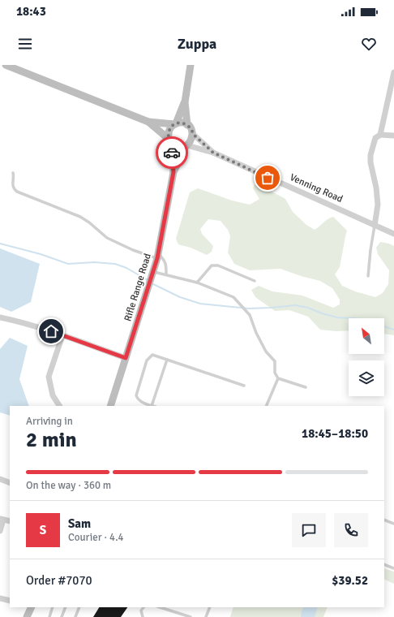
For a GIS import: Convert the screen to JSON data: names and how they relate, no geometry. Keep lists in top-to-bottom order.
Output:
{
  "streets": {
    "main road": ["Rifle Range Road"],
    "street": ["Venning Road"]
  },
  "crossings": [
    ["Venning Road", "Rifle Range Road"]
  ],
  "north": "top left",
  "page": {
    "status": "18:43",
    "header": "Zuppa",
    "heading": ["2 min", "Arriving in", "18:45–18:50"],
    "panel": [
      "Sam",
      "Courier · 4.4",
      "Order #7070",
      "$39.52"
    ],
    "bar": "On the way · 360 m",
    "round": "S"
  }
}
